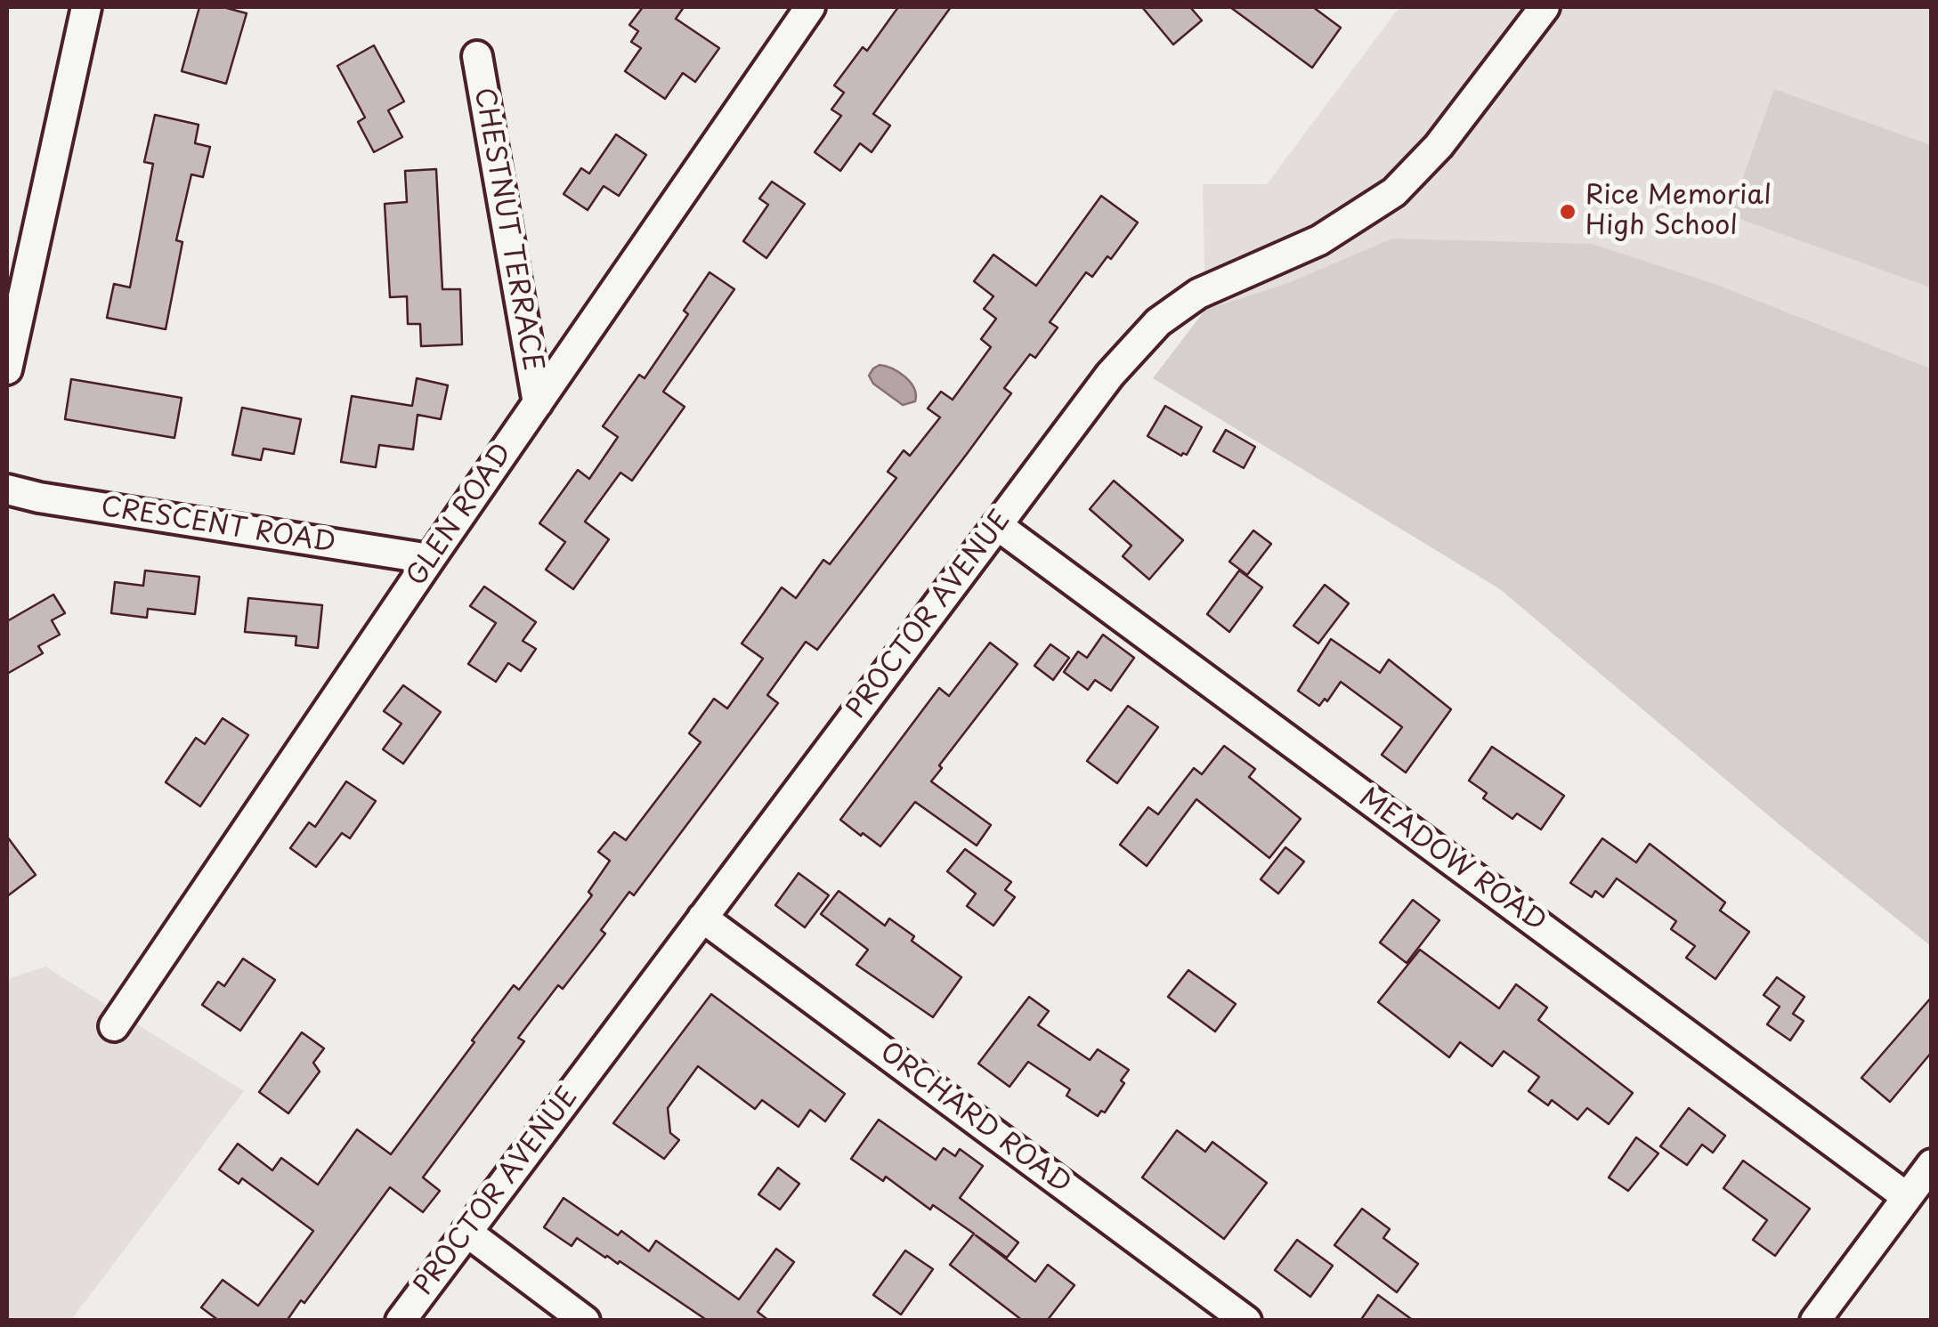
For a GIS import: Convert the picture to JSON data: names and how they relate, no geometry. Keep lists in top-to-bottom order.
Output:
{
  "streets": {
    "street": [
      "CHESTNUT TERRACE",
      "GLEN ROAD",
      "CRESCENT ROAD",
      "PROCTOR AVENUE",
      "MEADOW ROAD",
      "ORCHARD ROAD"
    ]
  },
  "crossings": [
    ["CHESTNUT TERRACE", "GLEN ROAD"],
    ["GLEN ROAD", "CRESCENT ROAD"],
    ["PROCTOR AVENUE", "MEADOW ROAD"],
    ["PROCTOR AVENUE", "ORCHARD ROAD"]
  ],
  "places": ["Rice Memorial High School"]
}
